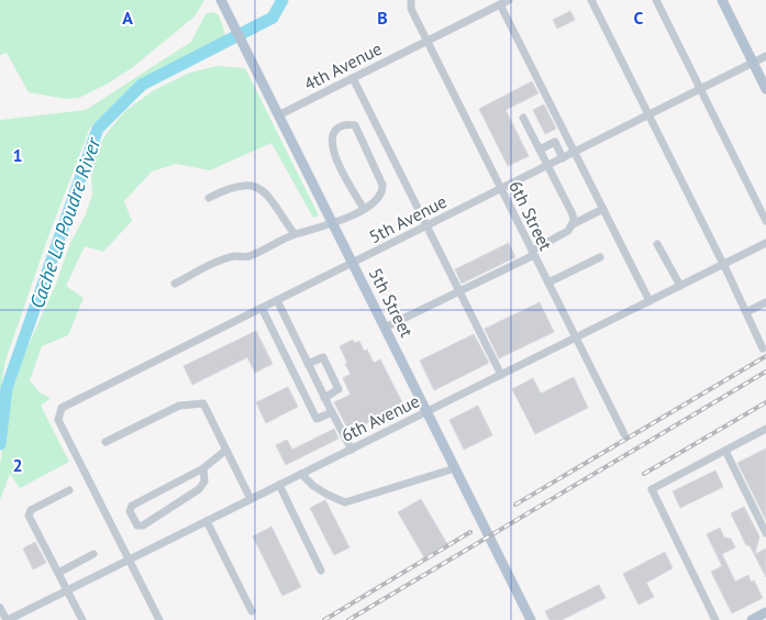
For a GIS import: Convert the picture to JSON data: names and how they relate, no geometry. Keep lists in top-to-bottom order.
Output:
{
  "streets": {
    "main road": ["5th Street"],
    "street": [
      "4th Avenue",
      "6th Street",
      "5th Avenue",
      "6th Avenue"
    ]
  },
  "crossings": [
    ["4th Avenue", "6th Street"],
    ["4th Avenue", "5th Street"],
    ["6th Street", "5th Avenue"],
    ["6th Street", "6th Avenue"],
    ["5th Avenue", "5th Street"],
    ["5th Avenue", "6th Avenue"],
    ["5th Street", "6th Avenue"]
  ],
  "water": ["Cache La Poudre River"],
  "grid": {
    "columns": ["A", "B", "C"],
    "rows": ["1", "2"]
  }
}
